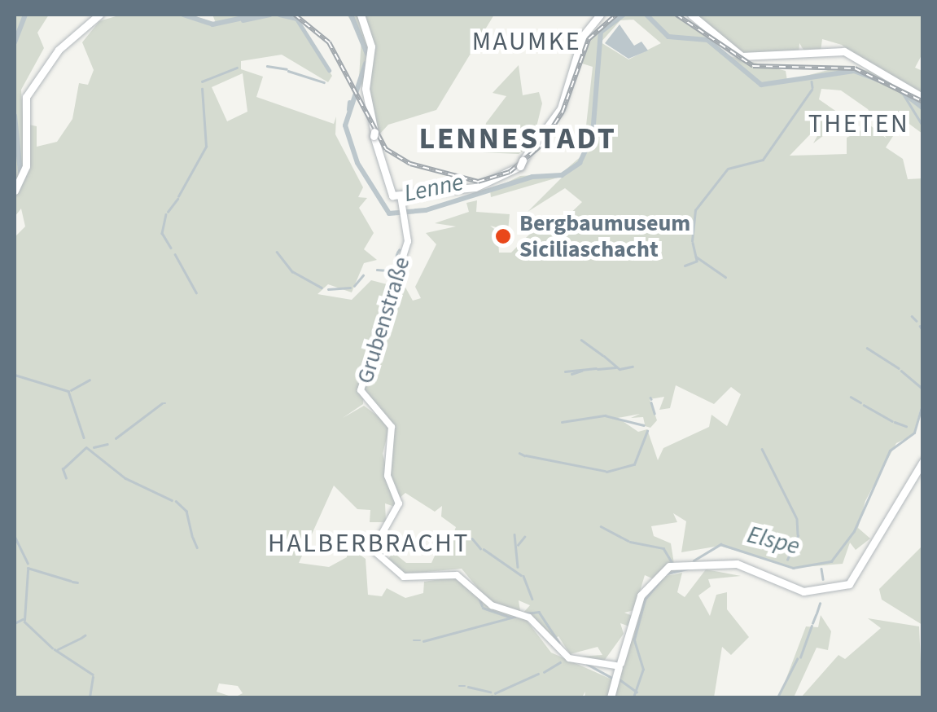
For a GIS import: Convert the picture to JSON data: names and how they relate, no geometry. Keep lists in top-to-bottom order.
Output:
{
  "streets": {
    "main road": ["Grubenstraße"]
  },
  "districts": [
    "MAUMKE",
    "THETEN",
    "LENNESTADT",
    "HALBERBRACHT"
  ],
  "water": ["Lenne", "Elspe"],
  "places": ["Bergbaumuseum Siciliaschacht"]
}
